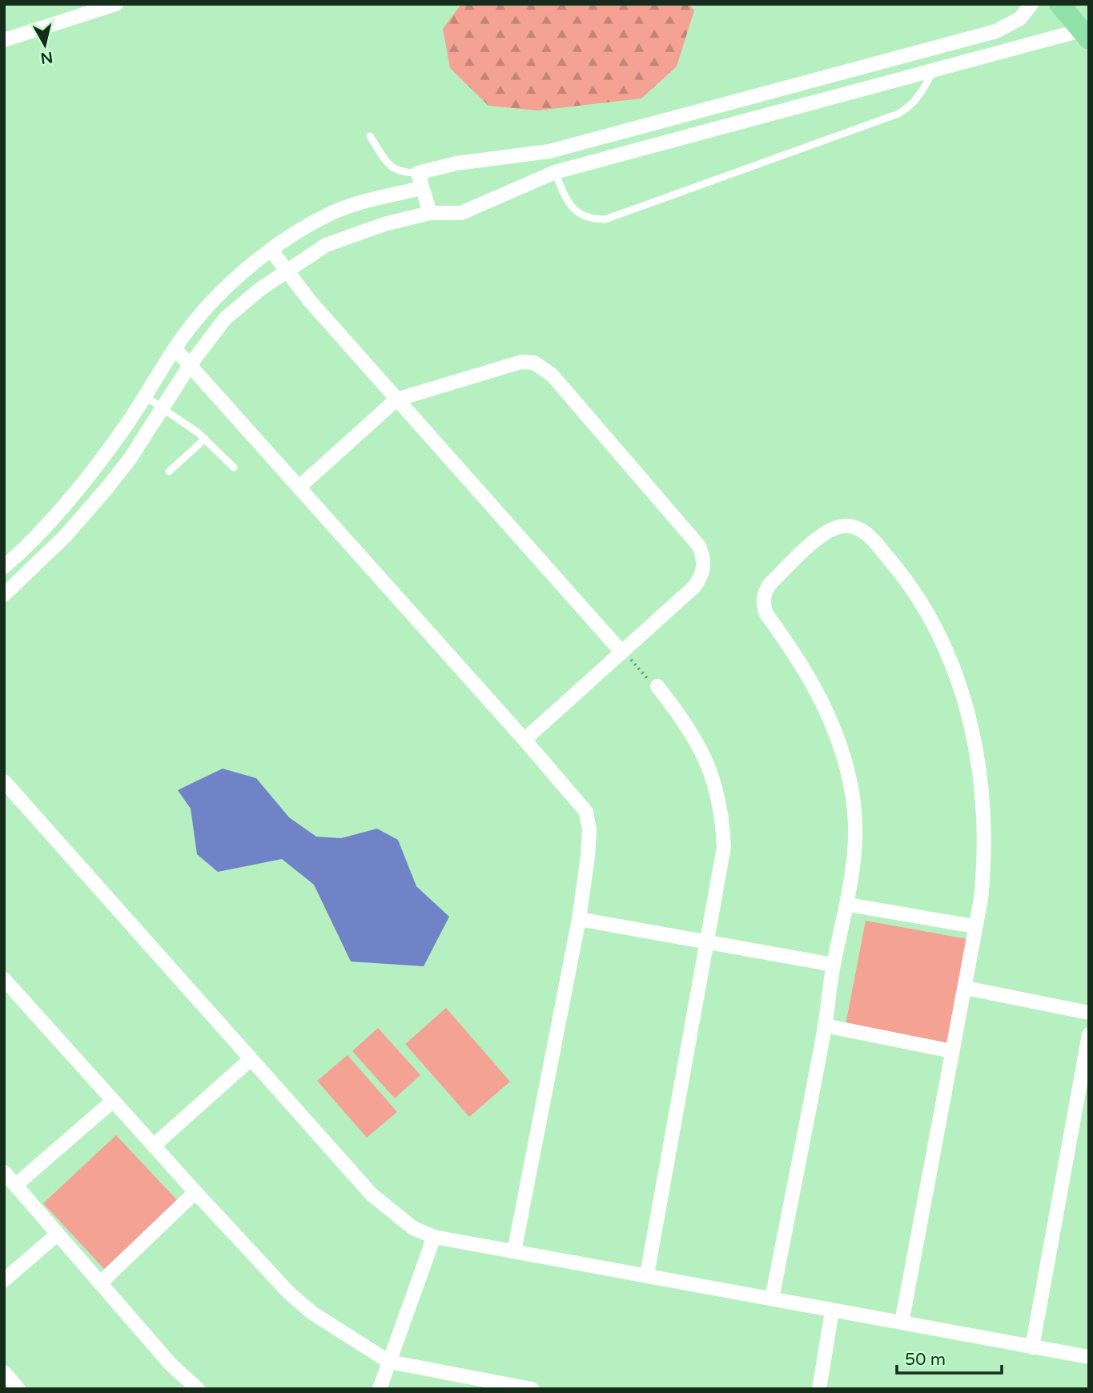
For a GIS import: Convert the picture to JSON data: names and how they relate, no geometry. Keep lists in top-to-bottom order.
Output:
{
  "scale_bar": "50 m",
  "north": "bottom"
}
